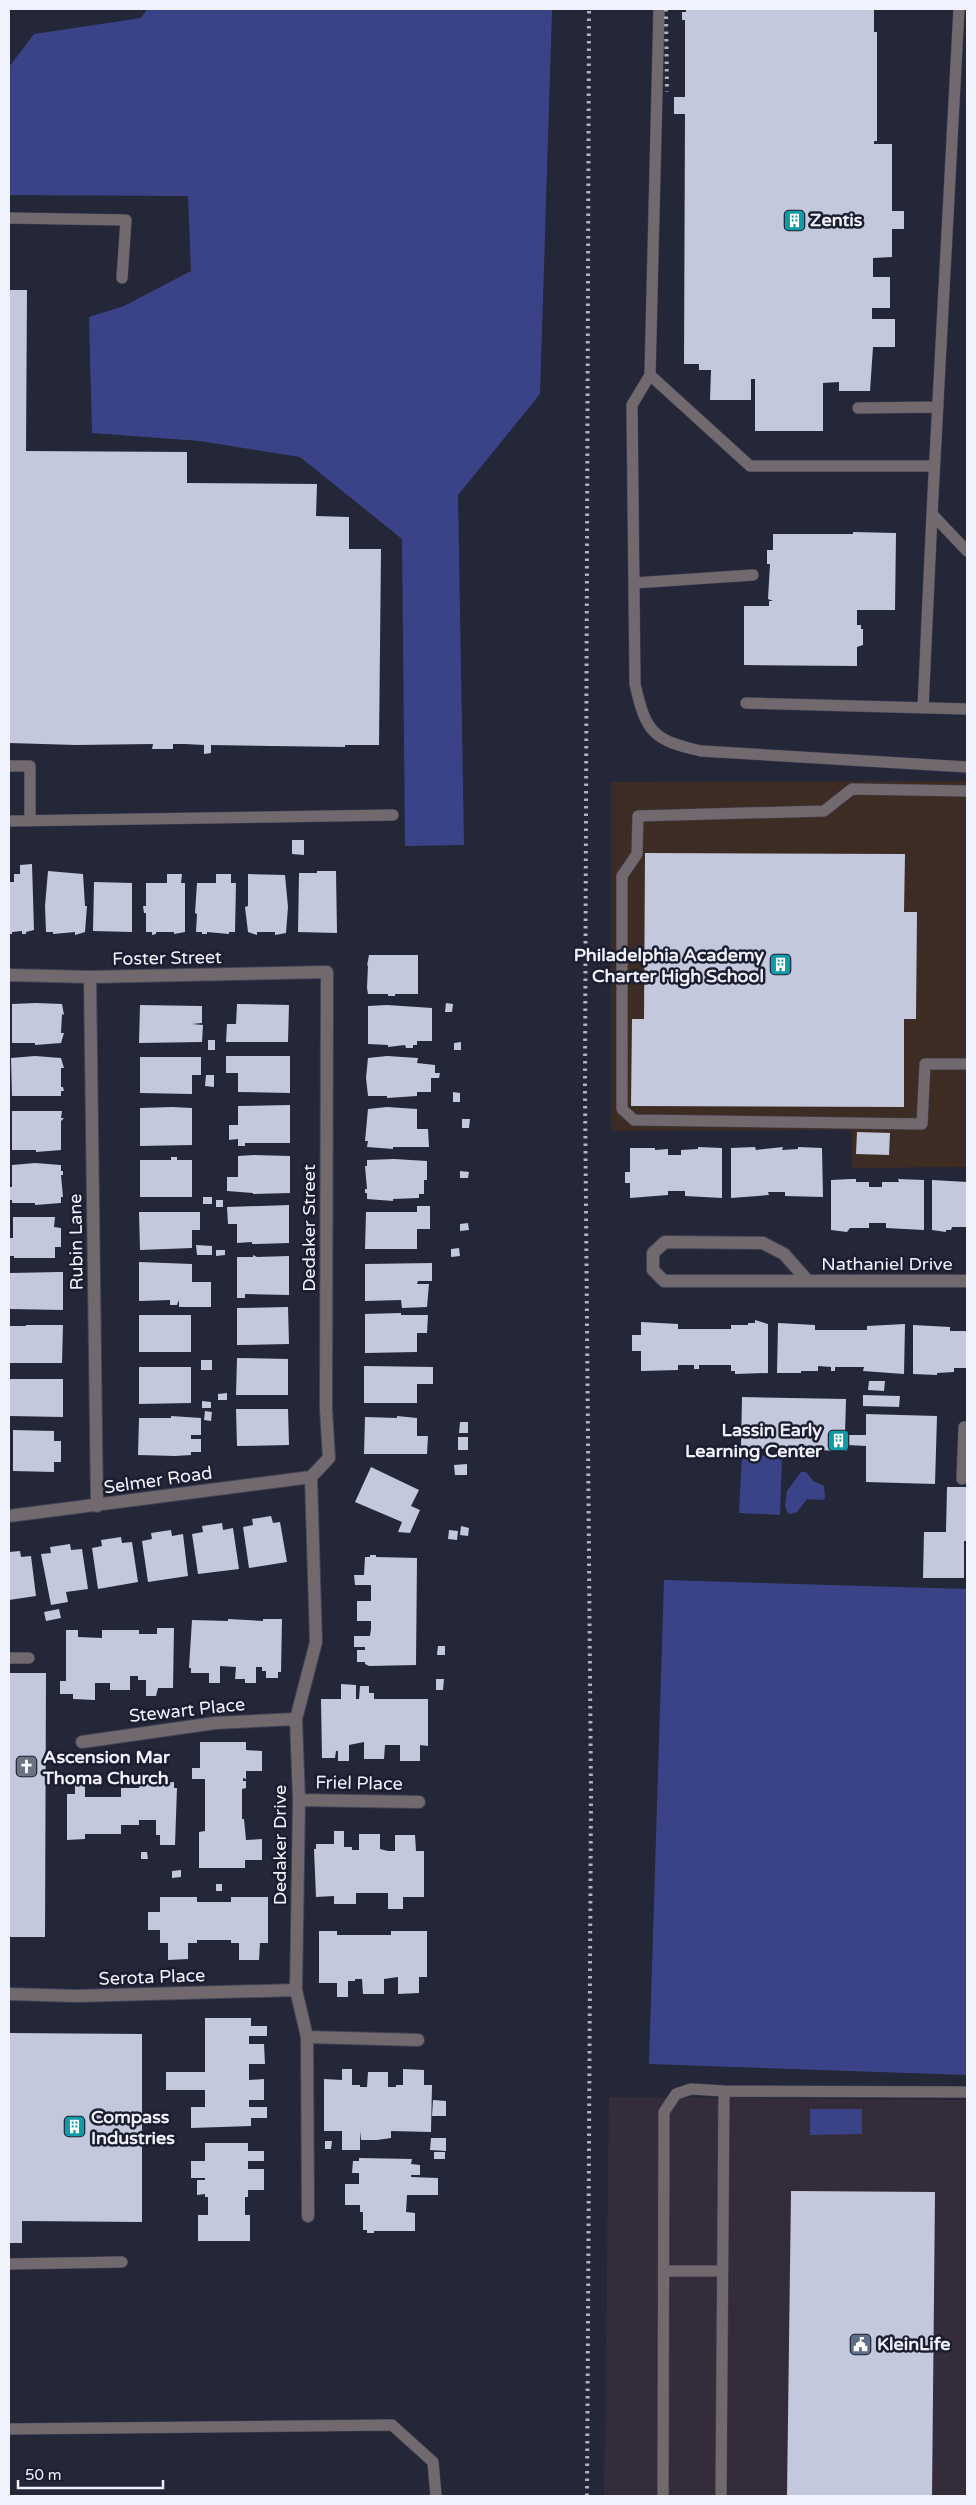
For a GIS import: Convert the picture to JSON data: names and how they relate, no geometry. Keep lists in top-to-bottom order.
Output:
{
  "streets": {
    "street": [
      "Foster Street",
      "Dedaker Street",
      "Rubin Lane",
      "Nathaniel Drive",
      "Selmer Road",
      "Stewart Place",
      "Friel Place",
      "Dedaker Drive",
      "Serota Place"
    ]
  },
  "crossings": [
    ["Foster Street", "Dedaker Street"],
    ["Foster Street", "Rubin Lane"],
    ["Dedaker Street", "Selmer Road"],
    ["Dedaker Street", "Dedaker Drive"],
    ["Rubin Lane", "Selmer Road"],
    ["Selmer Road", "Dedaker Drive"],
    ["Stewart Place", "Dedaker Drive"],
    ["Friel Place", "Dedaker Drive"],
    ["Dedaker Drive", "Serota Place"]
  ],
  "places": {
    "building": [
      "Zentis",
      "Philadelphia Academy Charter High School",
      "Lassin Early Learning Center",
      "Compass Industries"
    ],
    "church": ["Ascension Mar Thoma Church"],
    "public building": ["KleinLife"]
  },
  "scale_bar": "50 m"
}
